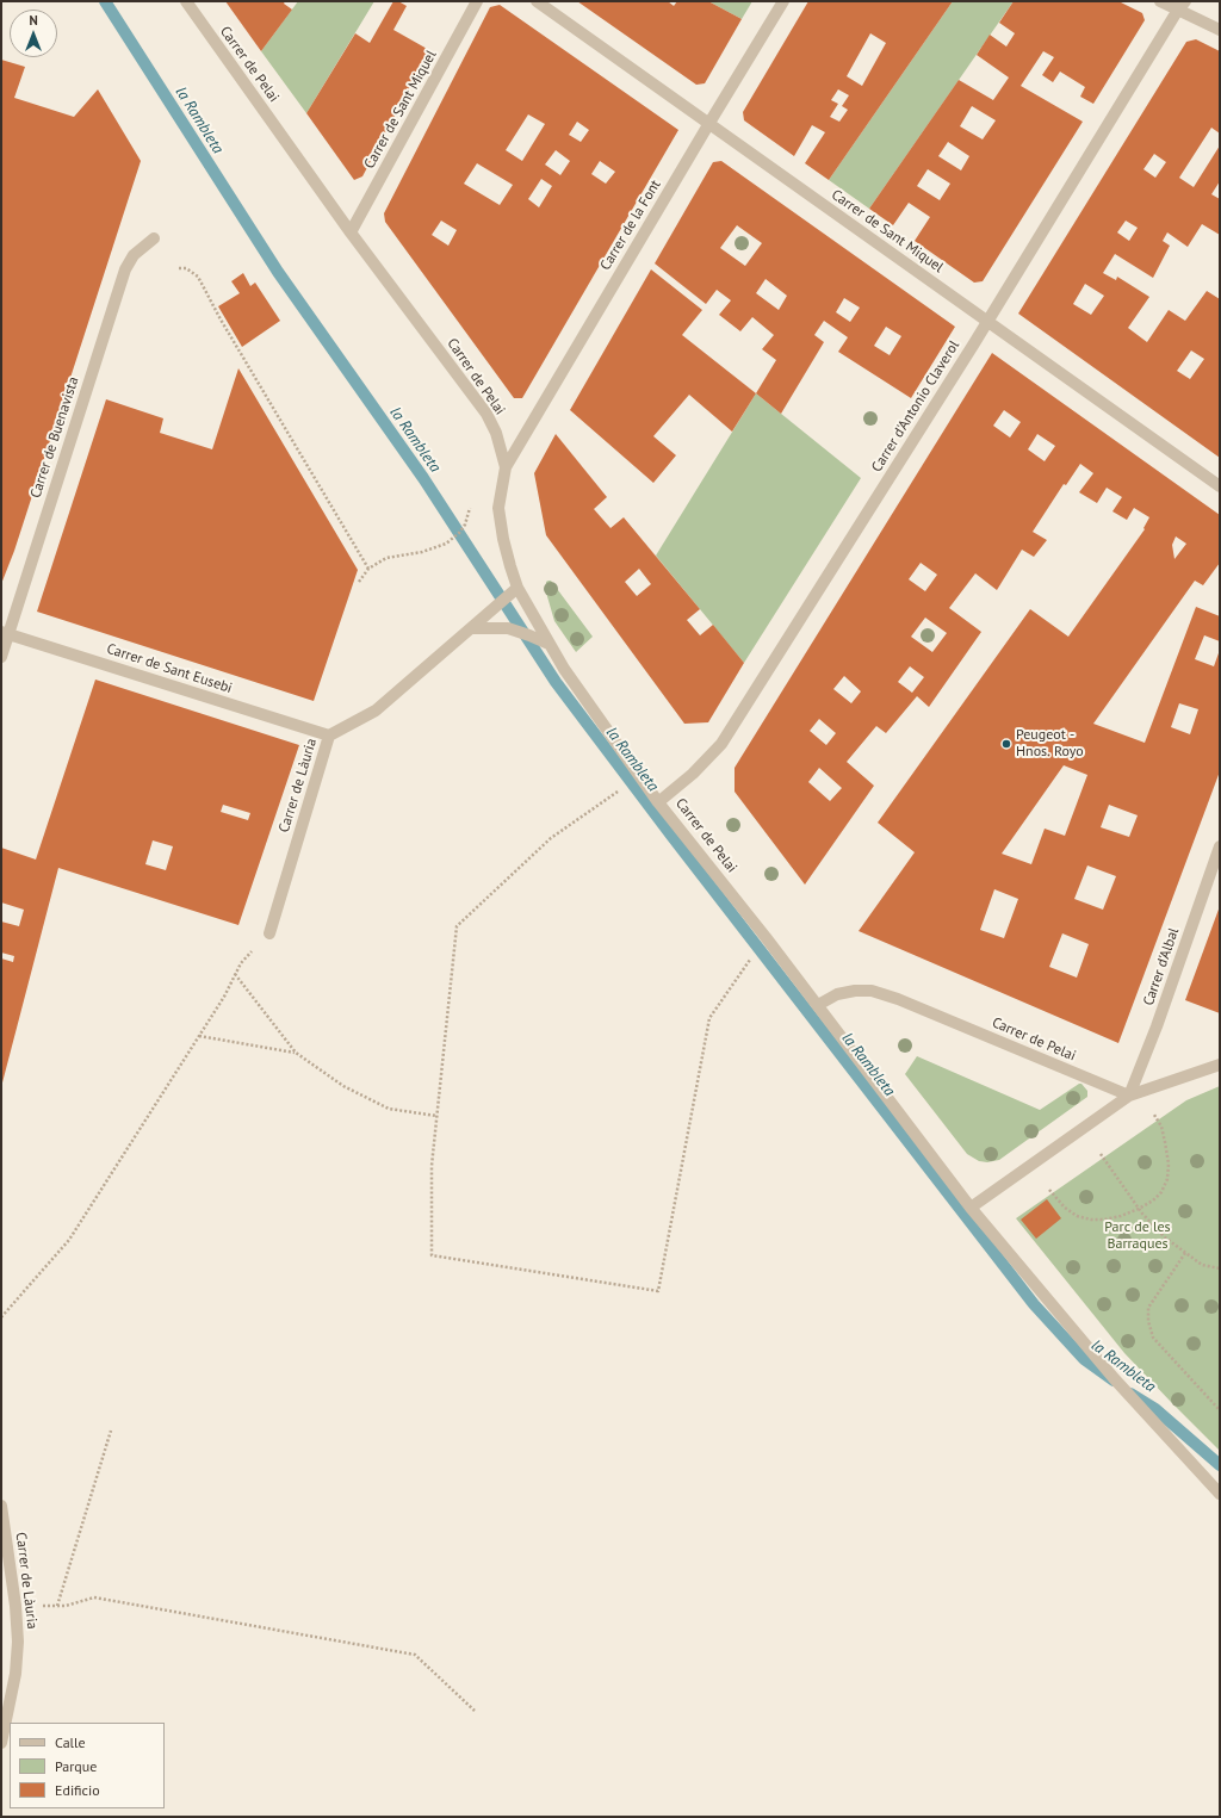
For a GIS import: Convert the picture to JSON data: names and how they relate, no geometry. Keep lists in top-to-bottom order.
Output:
{
  "streets": {
    "street": [
      "Carrer de Pelai",
      "Carrer de Sant Miquel",
      "Carrer de la Font",
      "Carrer d'Antonio Claverol",
      "Carrer de Buenavista",
      "Carrer de Sant Eusebi",
      "Carrer de Làuria",
      "Carrer d'Albal"
    ]
  },
  "crossings": [
    ["Carrer de Pelai", "Carrer de Sant Miquel"],
    ["Carrer de Pelai", "Carrer de la Font"],
    ["Carrer de Pelai", "Carrer d'Antonio Claverol"],
    ["Carrer de Pelai", "Carrer de Làuria"],
    ["Carrer de Pelai", "Carrer d'Albal"],
    ["Carrer de Sant Miquel", "Carrer de la Font"],
    ["Carrer de Sant Miquel", "Carrer d'Antonio Claverol"],
    ["Carrer de Buenavista", "Carrer de Sant Eusebi"],
    ["Carrer de Sant Eusebi", "Carrer de Làuria"]
  ],
  "water": ["la Rambleta"],
  "parks": ["Parc de les Barraques"],
  "places": ["Peugeot - Hnos. Royo"],
  "legend": ["Calle", "Parque", "Edificio"],
  "north": "top"
}
